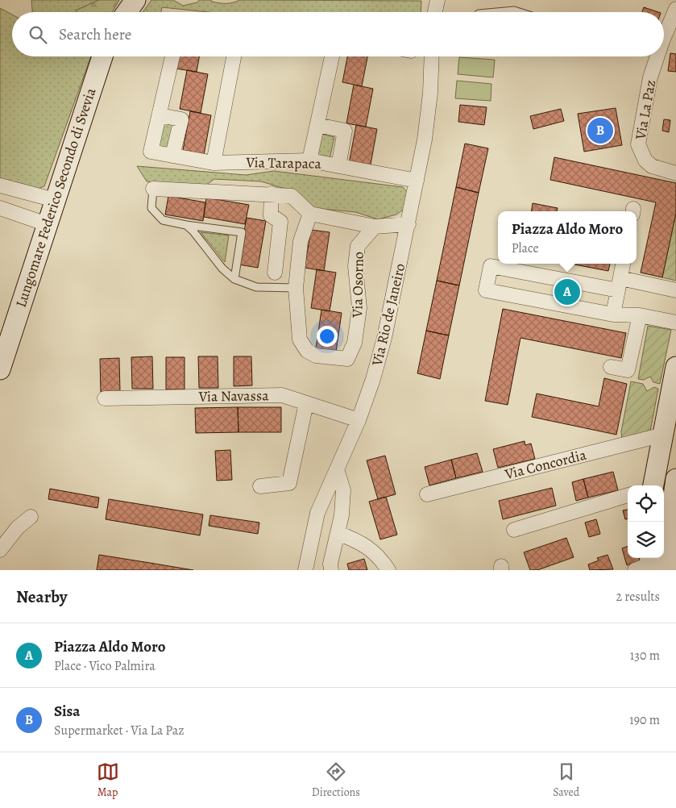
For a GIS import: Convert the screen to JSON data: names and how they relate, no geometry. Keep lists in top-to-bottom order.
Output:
{
  "streets": {
    "street": [
      "Via La Paz",
      "Via Tarapaca",
      "Lungomare Federico Secondo di Svevia",
      "Via Osorno",
      "Via Rio de Janeiro",
      "Via Navassa",
      "Via Concordia"
    ]
  },
  "crossings": [
    ["Via Tarapaca", "Via Rio de Janeiro"],
    ["Via Rio de Janeiro", "Via Navassa"]
  ],
  "page": {
    "search": "Search here",
    "pins": ["B", "A"],
    "popup": ["Piazza Aldo Moro", "Place"],
    "heading": ["Nearby", "2 results"],
    "list": [
      {
        "mark": "A",
        "name": "Piazza Aldo Moro",
        "note": "Place · Vico Palmira",
        "value": "130 m"
      },
      {
        "mark": "B",
        "name": "Sisa",
        "note": "Supermarket · Via La Paz",
        "value": "190 m"
      }
    ],
    "nav": ["Map", "Directions", "Saved"]
  }
}
